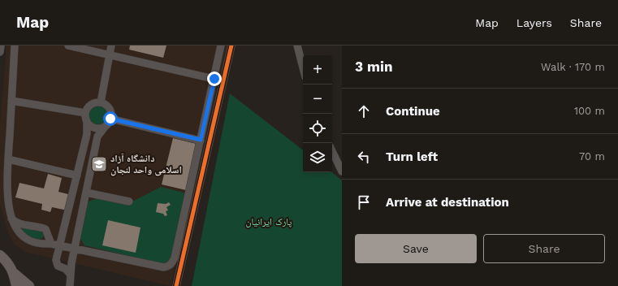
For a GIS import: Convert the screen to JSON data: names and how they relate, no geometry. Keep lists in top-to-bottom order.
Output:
{
  "parks": ["پارک ایرانیان"],
  "places": {
    "school or university": ["دانشگاه آزاد اسلامی واحد لنجان"]
  },
  "page": {
    "header": "Map",
    "nav": ["Map", "Layers", "Share"],
    "heading": ["3 min", "Walk · 170 m"],
    "map_buttons": ["+", "−"],
    "list": [
      ["Continue", "100 m"],
      ["Turn left", "70 m"],
      "Arrive at destination"
    ],
    "buttons": ["Save", "Share"]
  }
}
